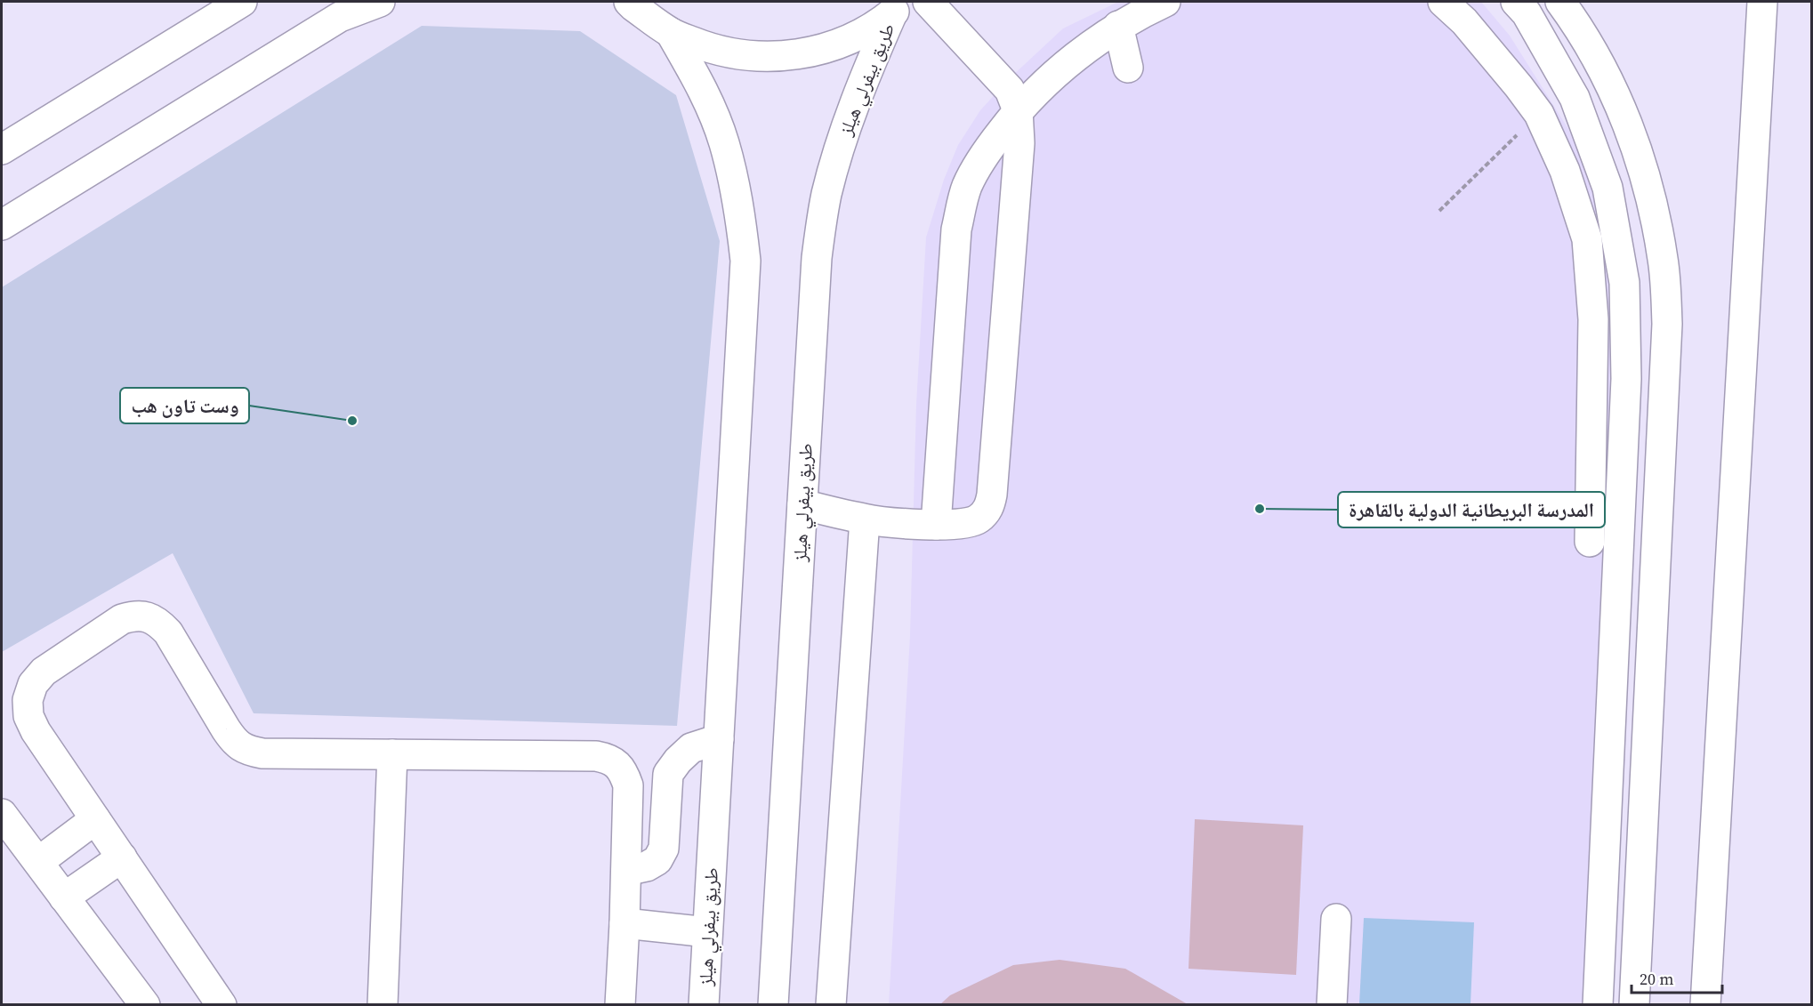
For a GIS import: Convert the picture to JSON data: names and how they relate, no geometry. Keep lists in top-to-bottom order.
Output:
{
  "streets": {
    "street": ["طريق بيفرلي هيلز"]
  },
  "places": ["وست تاون هب", "المدرسة البريطانية الدولية بالقاهرة"],
  "scale_bar": "20 m"
}
